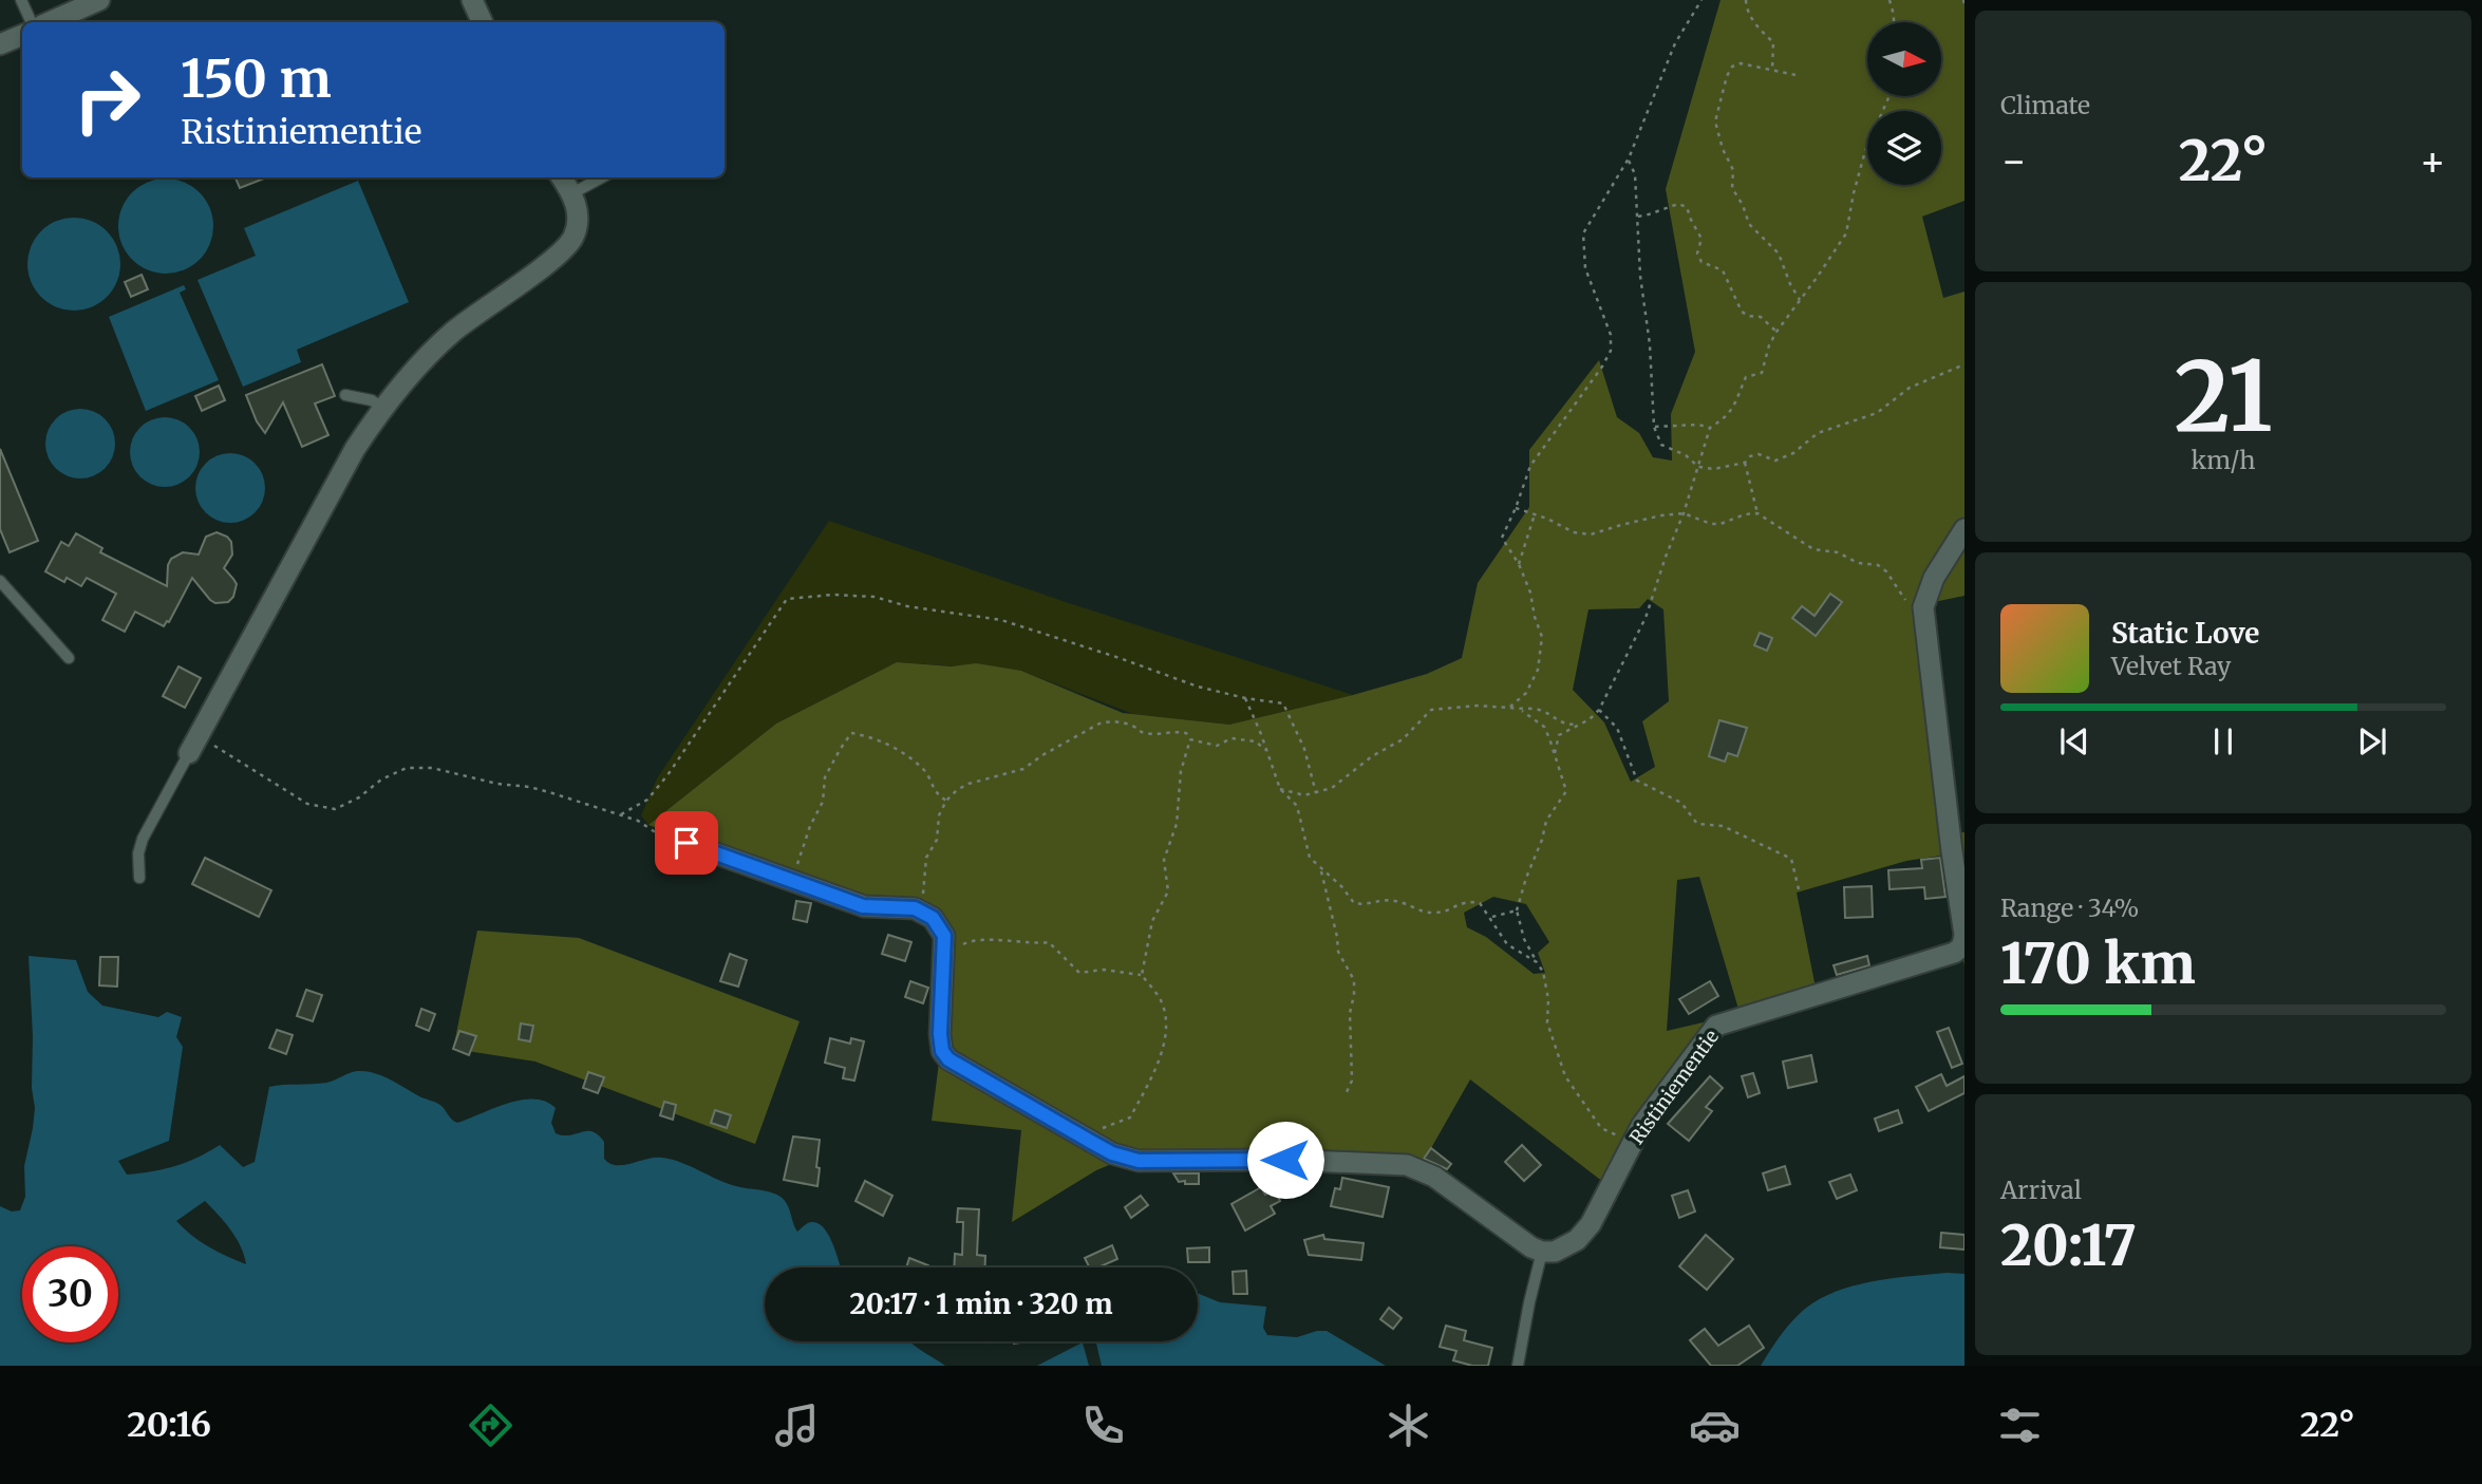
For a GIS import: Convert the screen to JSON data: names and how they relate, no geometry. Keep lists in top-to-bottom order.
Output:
{
  "streets": {
    "street": ["Ristiniementie"]
  },
  "north": "right",
  "page": {
    "tile": [
      "Climate",
      ["21", "km/h"],
      ["Range · 34%", "170 km"],
      ["Arrival", "20:17"]
    ],
    "turn": ["150 m", "Ristiniementie"],
    "heat": ["−", "22°", "+"],
    "song": ["Static Love", "Velvet Ray"],
    "limit": "30",
    "trip": "20:17 · 1 min · 320 m",
    "tabs": ["20:16", "22°"]
  }
}
